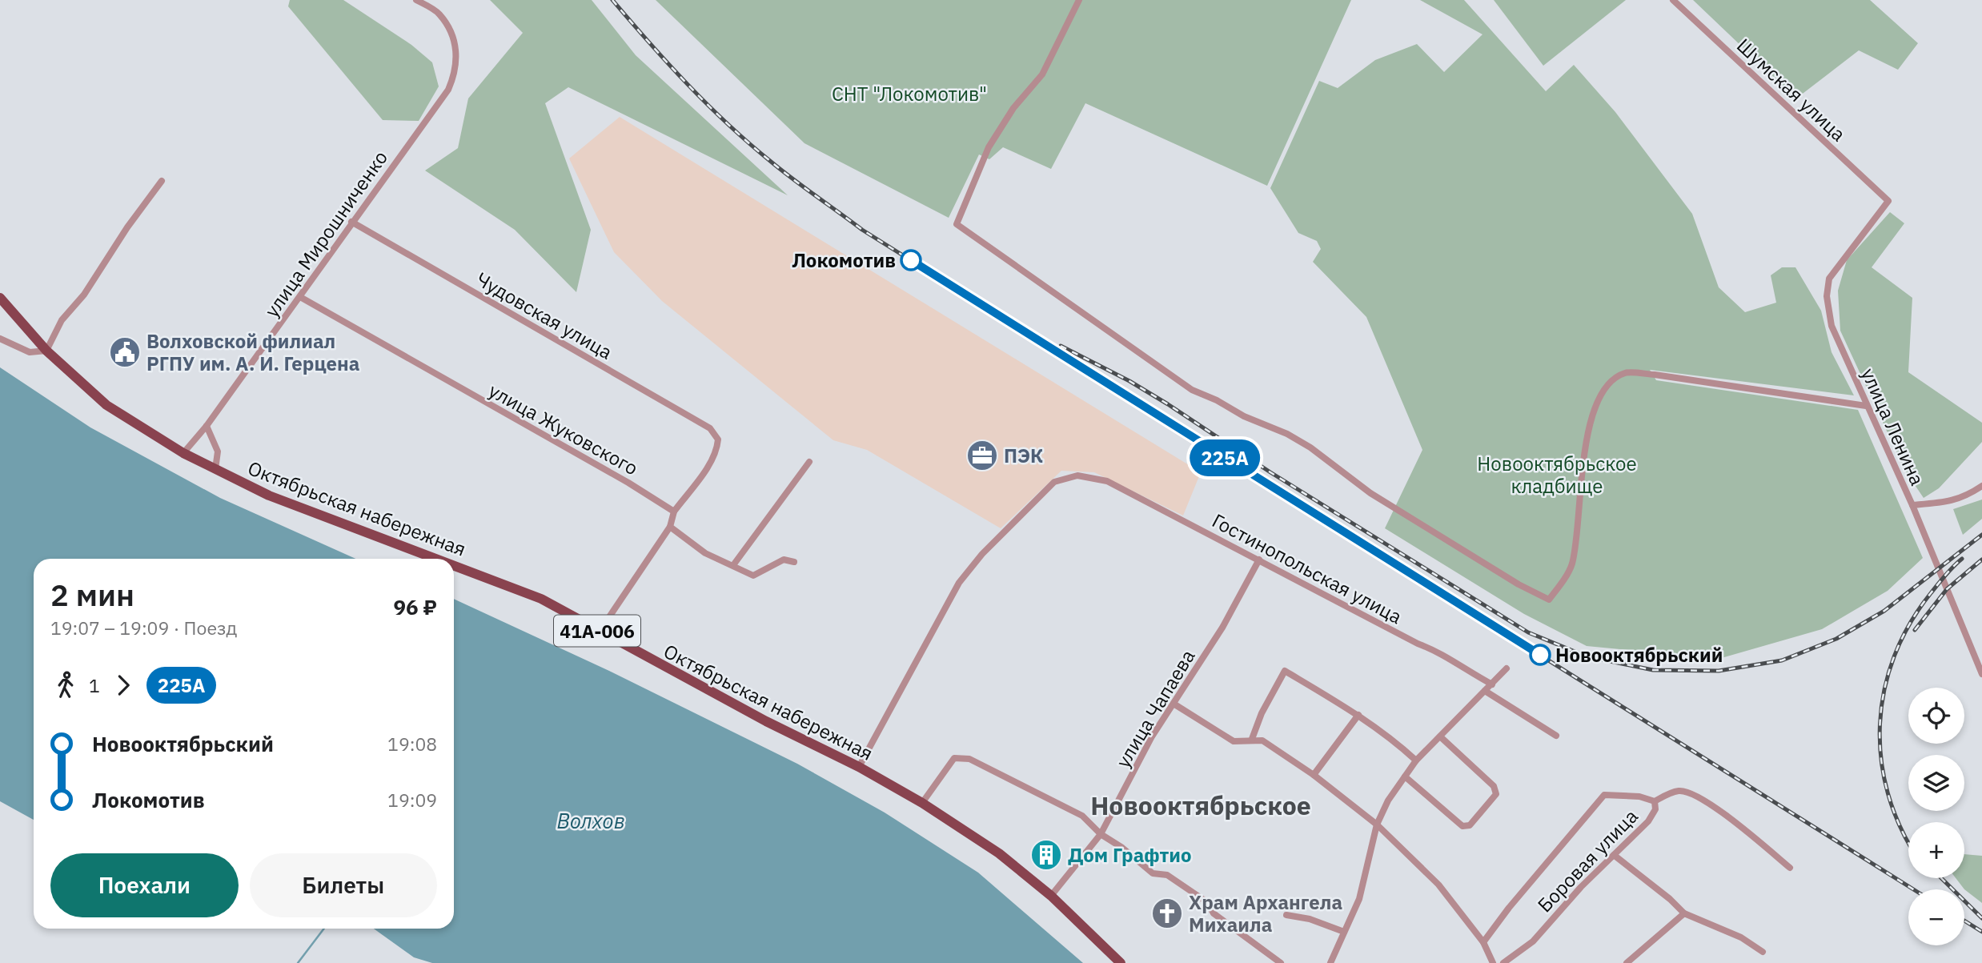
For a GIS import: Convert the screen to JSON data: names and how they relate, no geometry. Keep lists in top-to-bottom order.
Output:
{
  "streets": {
    "main road": ["Октябрьская набережная", "41А-006"],
    "street": [
      "Шумская улица",
      "улица Мирошниченко",
      "Чудовская улица",
      "улица Ленина",
      "улица Жуковского",
      "Гостинопольская улица",
      "улица Чапаева",
      "Боровая улица"
    ]
  },
  "crossings": [
    ["Шумская улица", "улица Ленина"],
    ["улица Мирошниченко", "Чудовская улица"],
    ["улица Мирошниченко", "улица Жуковского"],
    ["улица Мирошниченко", "Октябрьская набережная"],
    ["Чудовская улица", "улица Жуковского"],
    ["Октябрьская набережная", "Гостинопольская улица"],
    ["Октябрьская набережная", "41А-006"],
    ["Октябрьская набережная", "улица Чапаева"],
    ["Гостинопольская улица", "улица Чапаева"]
  ],
  "districts": ["Новооктябрьское"],
  "water": ["Волхов"],
  "parks": ["СНТ \"Локомотив\"", "Новооктябрьское кладбище"],
  "places": {
    "other": ["Локомотив", "Новооктябрьский"],
    "public building": ["Волховской филиал РГПУ им. А. И. Герцена"],
    "office": ["ПЭК"],
    "building": ["Дом Графтио"],
    "church": ["Храм Архангела Михаила"]
  },
  "page": {
    "on_map": "225А",
    "heading": ["2 мин", "19:07 – 19:09 · Поезд", "96 ₽"],
    "legs": ["1", "225А"],
    "map_buttons": ["+", "−"],
    "list": [
      {
        "name": "Новооктябрьский",
        "value": "19:08"
      },
      {
        "name": "Локомотив",
        "value": "19:09"
      }
    ],
    "buttons": ["Поехали", "Билеты"]
  }
}
